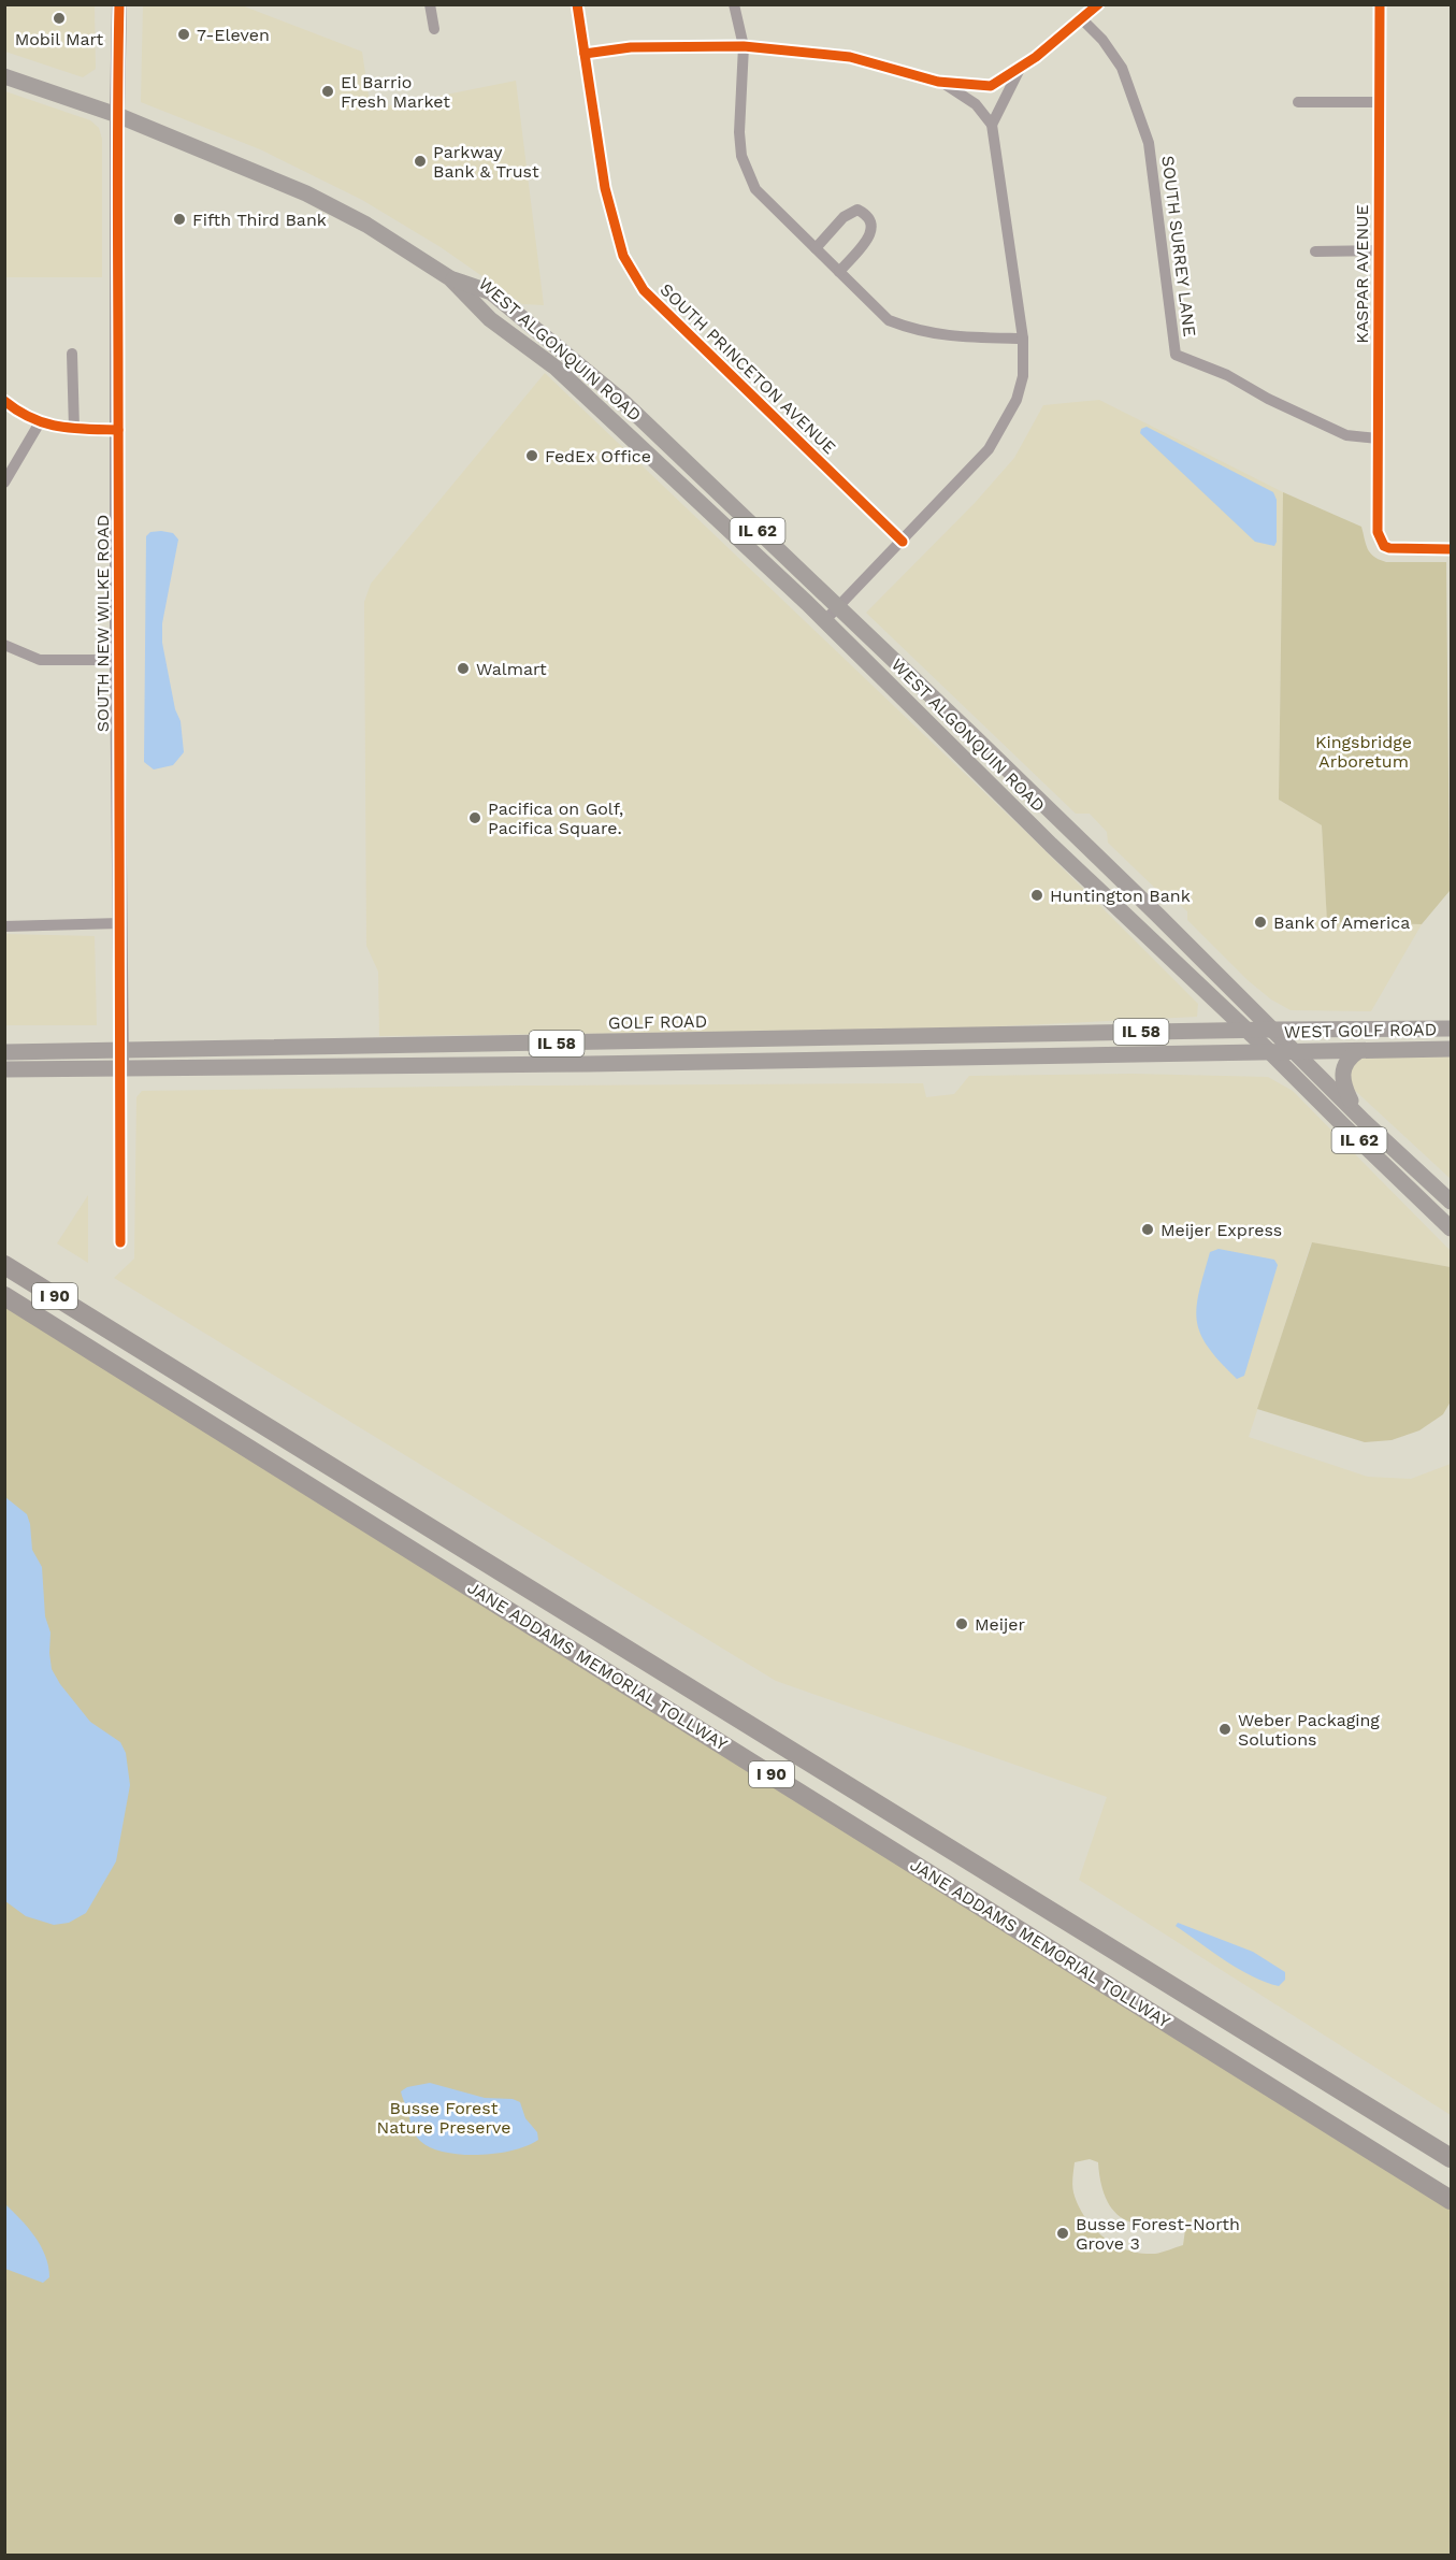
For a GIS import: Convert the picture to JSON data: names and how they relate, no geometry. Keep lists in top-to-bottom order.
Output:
{
  "streets": {
    "highway": ["I 90", "JANE ADDAMS MEMORIAL TOLLWAY"],
    "main road": [
      "WEST ALGONQUIN ROAD",
      "IL 62",
      "SOUTH NEW WILKE ROAD",
      "GOLF ROAD",
      "WEST GOLF ROAD",
      "IL 58"
    ],
    "street": ["SOUTH SURREY LANE", "KASPAR AVENUE", "SOUTH PRINCETON AVENUE"]
  },
  "crossings": [
    ["SOUTH SURREY LANE", "KASPAR AVENUE"],
    ["WEST ALGONQUIN ROAD", "SOUTH NEW WILKE ROAD"],
    ["WEST ALGONQUIN ROAD", "GOLF ROAD"],
    ["WEST ALGONQUIN ROAD", "WEST GOLF ROAD"],
    ["WEST ALGONQUIN ROAD", "IL 58"],
    ["SOUTH NEW WILKE ROAD", "GOLF ROAD"],
    ["SOUTH NEW WILKE ROAD", "IL 58"],
    ["GOLF ROAD", "WEST GOLF ROAD"],
    ["WEST GOLF ROAD", "IL 58"]
  ],
  "parks": ["Kingsbridge Arboretum", "Busse Forest Nature Preserve"],
  "places": [
    "Mobil Mart",
    "7-Eleven",
    "El Barrio Fresh Market",
    "Parkway Bank & Trust",
    "Fifth Third Bank",
    "FedEx Office",
    "Walmart",
    "Pacifica on Golf, Pacifica Square.",
    "Huntington Bank",
    "Bank of America",
    "Meijer Express",
    "Meijer",
    "Weber Packaging Solutions",
    "Busse Forest-North Grove 3"
  ]
}
